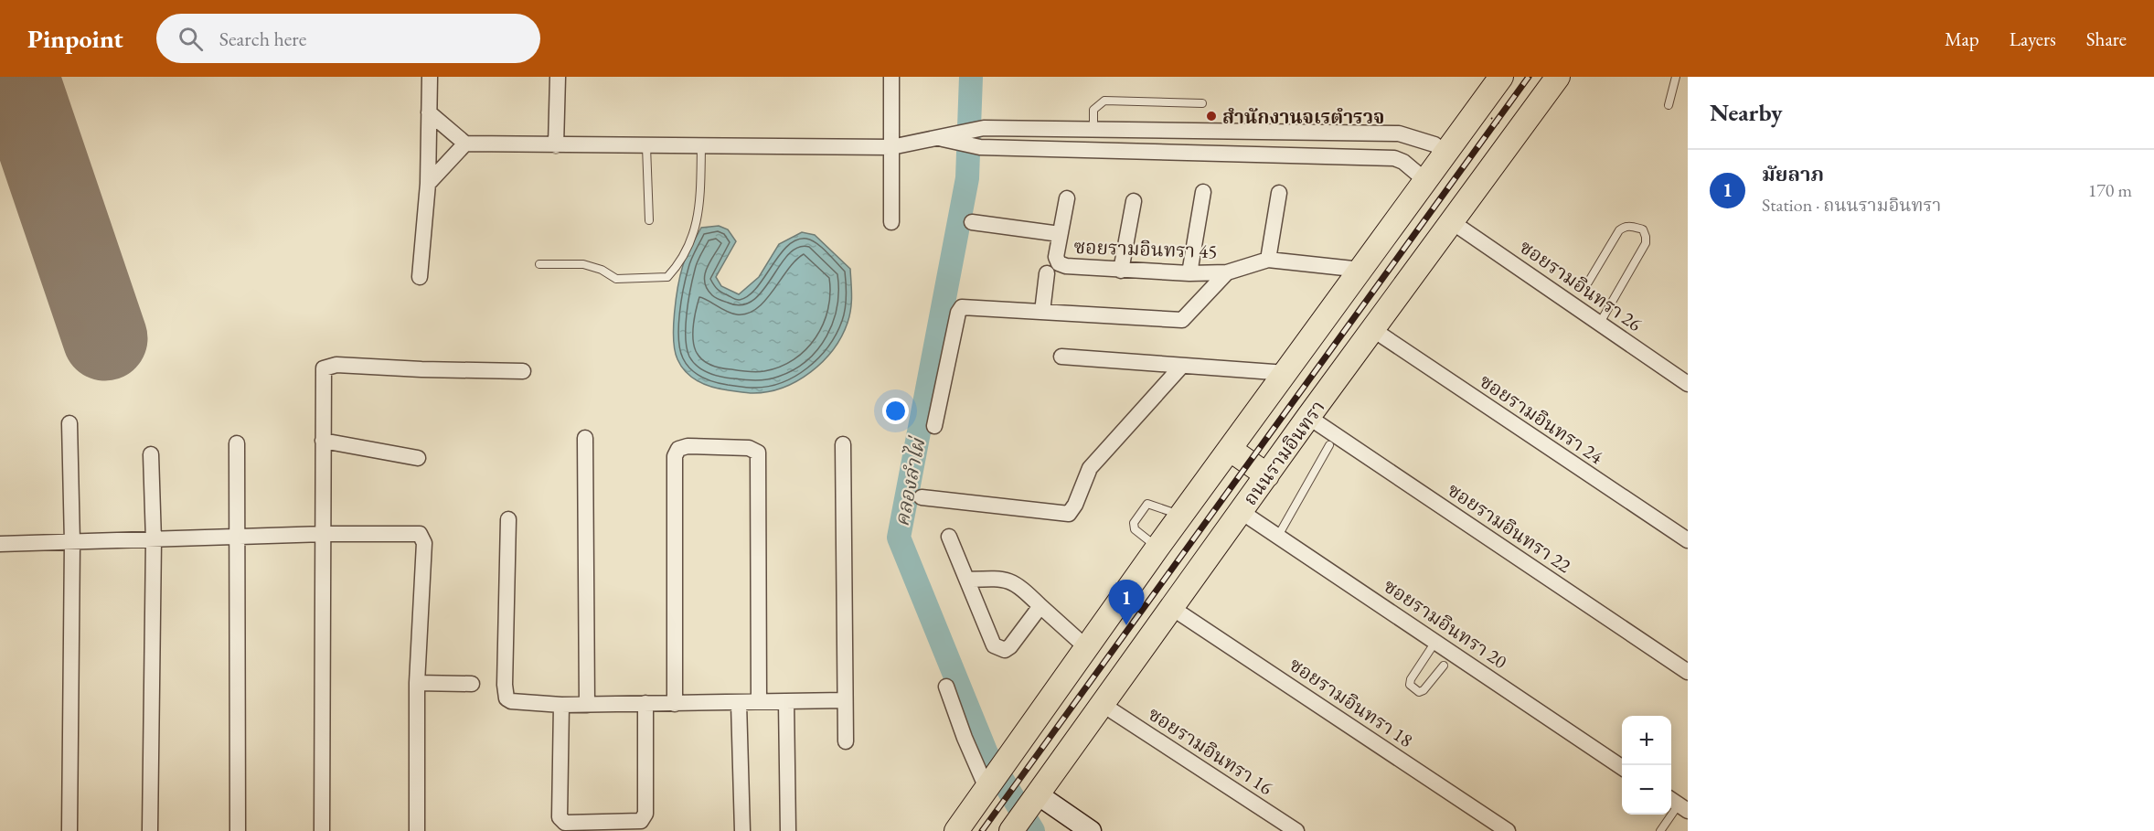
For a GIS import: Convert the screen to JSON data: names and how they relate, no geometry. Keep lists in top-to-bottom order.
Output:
{
  "streets": {
    "main road": ["ถนนรามอินทรา"],
    "street": [
      "ซอยรามอินทรา 45",
      "ซอยรามอินทรา 26",
      "ซอยรามอินทรา 24",
      "ซอยรามอินทรา 22",
      "ซอยรามอินทรา 20",
      "ซอยรามอินทรา 18",
      "ซอยรามอินทรา 16"
    ]
  },
  "crossings": [
    ["ซอยรามอินทรา 26", "ถนนรามอินทรา"],
    ["ซอยรามอินทรา 24", "ถนนรามอินทรา"],
    ["ถนนรามอินทรา", "ซอยรามอินทรา 22"],
    ["ถนนรามอินทรา", "ซอยรามอินทรา 20"],
    ["ถนนรามอินทรา", "ซอยรามอินทรา 18"],
    ["ถนนรามอินทรา", "ซอยรามอินทรา 16"]
  ],
  "water": ["คลองลำไผ่"],
  "places": ["สำนักงานจเรตำรวจ"],
  "page": {
    "header": "Pinpoint",
    "search": "Search here",
    "nav": ["Map", "Layers", "Share"],
    "heading": "Nearby",
    "list": [
      {
        "mark": "1",
        "name": "มัยลาภ",
        "note": "Station · ถนนรามอินทรา",
        "value": "170 m"
      }
    ],
    "pins": "1",
    "map_buttons": ["+", "−"]
  }
}
